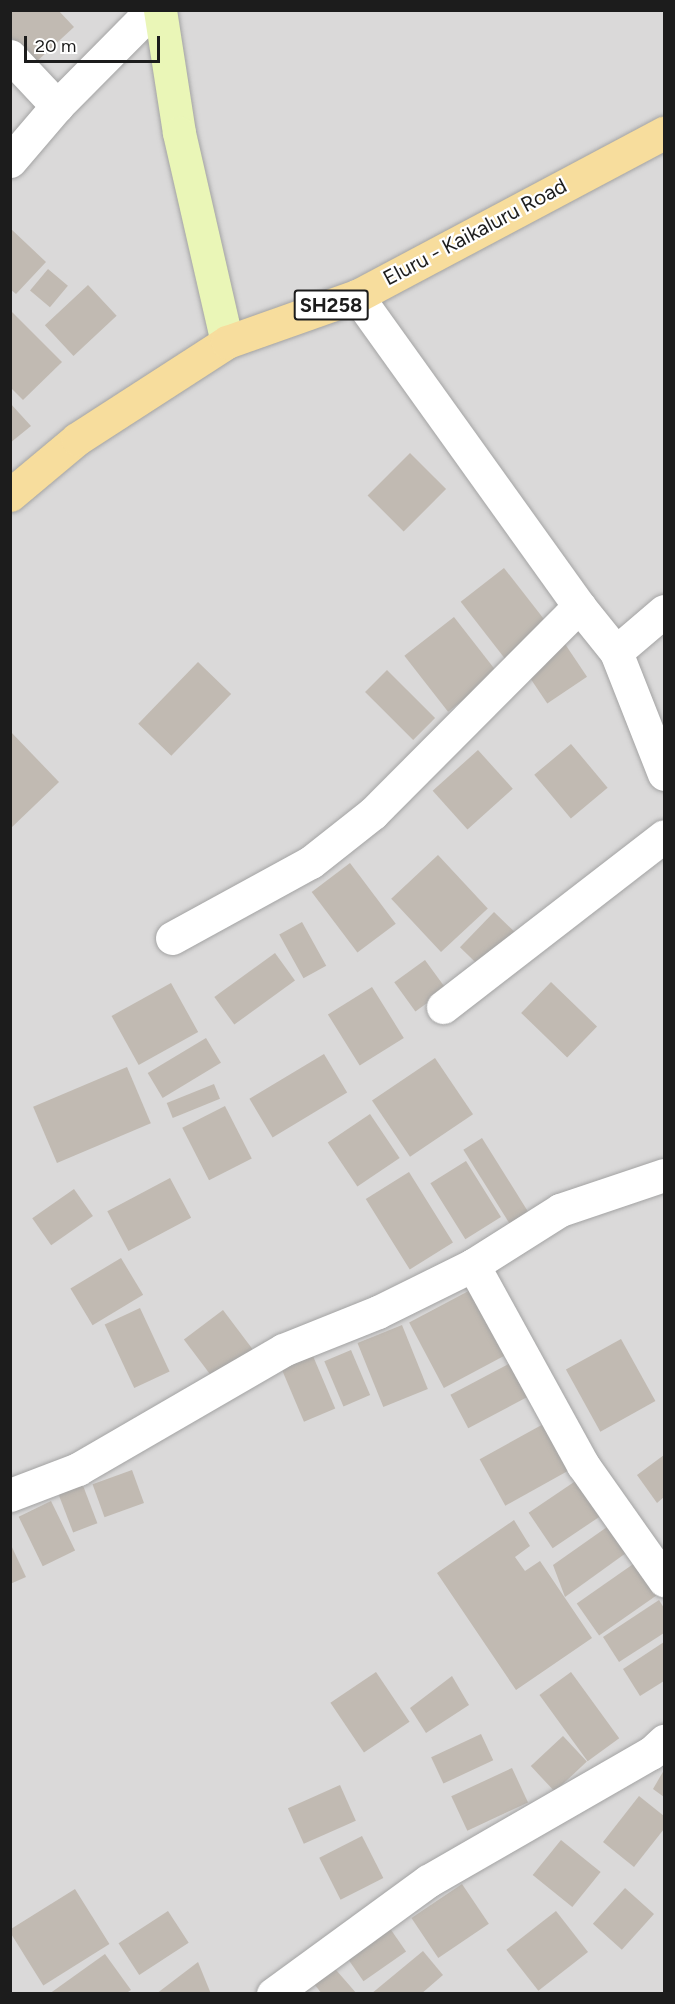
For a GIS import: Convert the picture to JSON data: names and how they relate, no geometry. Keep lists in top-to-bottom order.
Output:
{
  "streets": {
    "main road": ["Eluru - Kaikaluru Road", "SH258"]
  },
  "scale_bar": "20 m"
}
